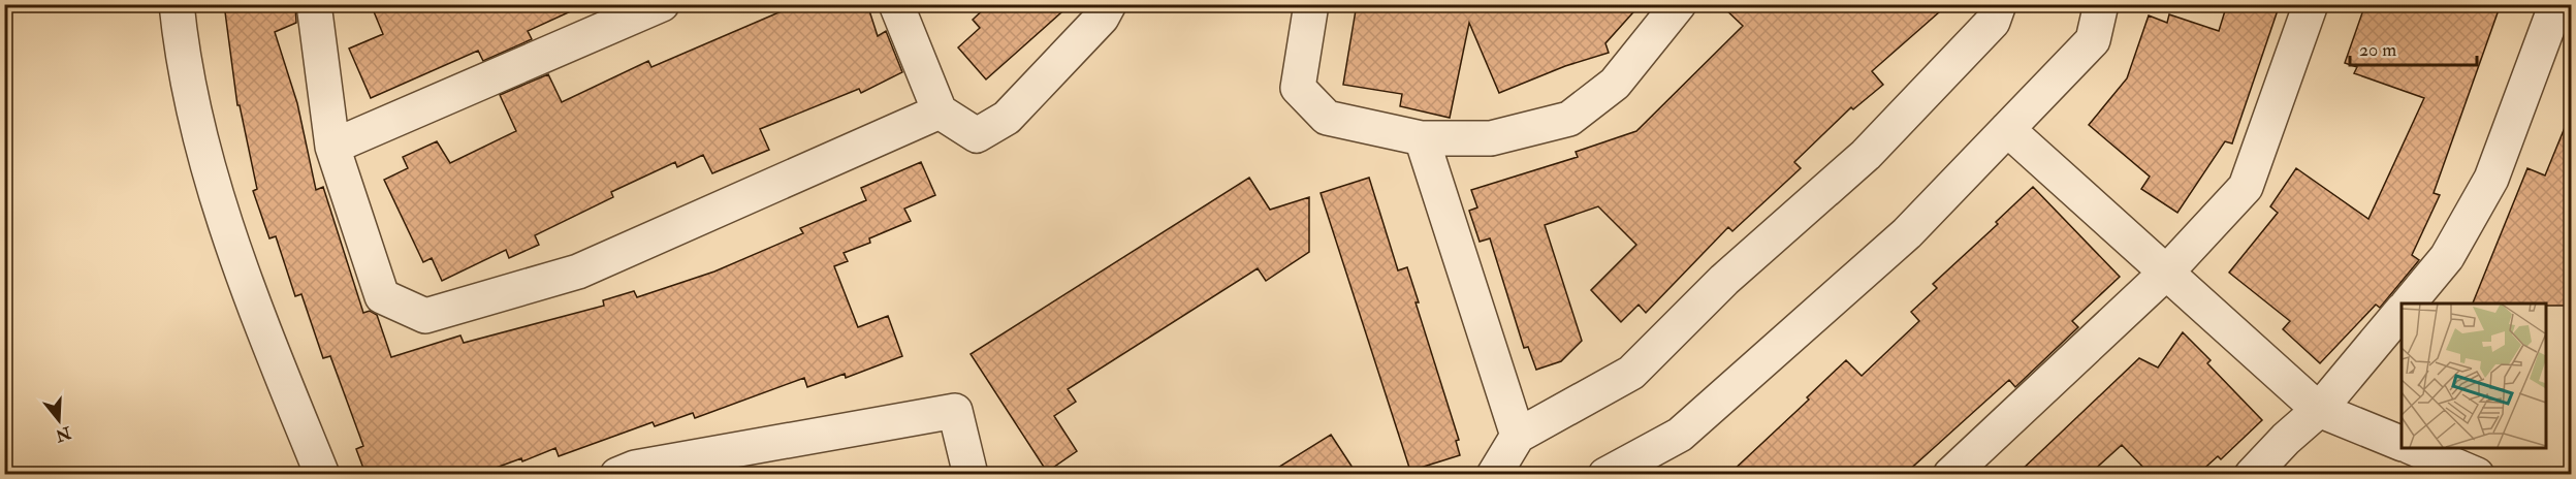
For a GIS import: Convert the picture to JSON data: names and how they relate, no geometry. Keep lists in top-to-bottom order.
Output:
{
  "scale_bar": "20 m",
  "north": "bottom"
}
